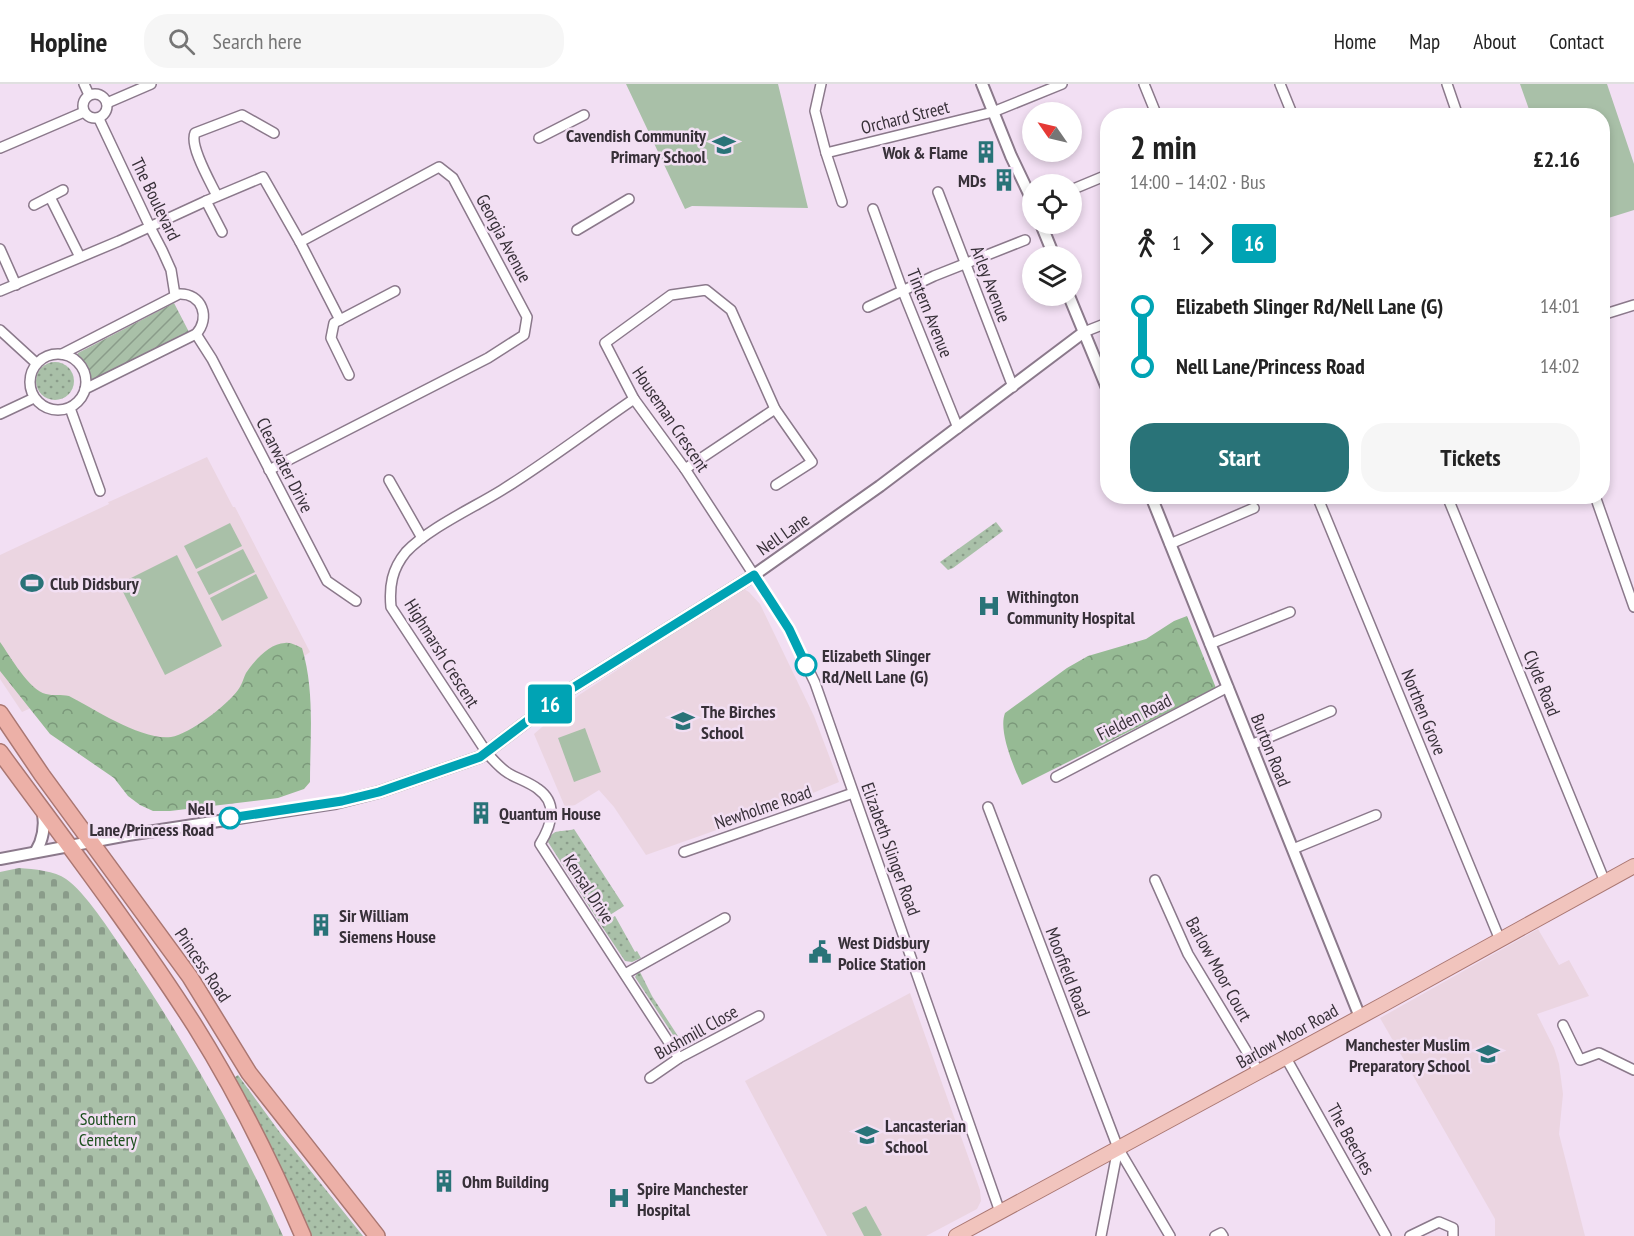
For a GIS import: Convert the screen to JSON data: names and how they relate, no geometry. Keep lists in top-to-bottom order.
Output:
{
  "streets": {
    "highway": ["Princess Road"],
    "main road": ["Barlow Moor Road"],
    "street": [
      "Orchard Street",
      "The Boulevard",
      "Georgia Avenue",
      "Arley Avenue",
      "Tintern Avenue",
      "Houseman Crescent",
      "Clearwater Drive",
      "Nell Lane",
      "Highmarsh Crescent",
      "Clyde Road",
      "Northen Grove",
      "Fielden Road",
      "Burton Road",
      "Newholme Road",
      "Elizabeth Slinger Road",
      "Kensal Drive",
      "Barlow Moor Court",
      "Moorfield Road",
      "Bushmill Close",
      "The Beeches"
    ]
  },
  "crossings": [
    ["Georgia Avenue", "Clearwater Drive"],
    ["Arley Avenue", "Nell Lane"],
    ["Tintern Avenue", "Nell Lane"],
    ["Houseman Crescent", "Nell Lane"],
    ["Houseman Crescent", "Highmarsh Crescent"],
    ["Houseman Crescent", "Elizabeth Slinger Road"],
    ["Nell Lane", "Highmarsh Crescent"],
    ["Nell Lane", "Elizabeth Slinger Road"],
    ["Nell Lane", "Kensal Drive"],
    ["Nell Lane", "Princess Road"],
    ["Highmarsh Crescent", "Kensal Drive"],
    ["Clyde Road", "Barlow Moor Road"],
    ["Northen Grove", "Barlow Moor Road"],
    ["Fielden Road", "Burton Road"],
    ["Burton Road", "Barlow Moor Road"],
    ["Newholme Road", "Elizabeth Slinger Road"],
    ["Elizabeth Slinger Road", "Barlow Moor Road"],
    ["Kensal Drive", "Bushmill Close"],
    ["Barlow Moor Court", "Barlow Moor Road"],
    ["Moorfield Road", "Barlow Moor Road"],
    ["Barlow Moor Road", "The Beeches"]
  ],
  "parks": ["Southern Cemetery"],
  "places": {
    "school or university": [
      "Cavendish Community Primary School",
      "The Birches School",
      "Manchester Muslim Preparatory School",
      "Lancasterian School"
    ],
    "building": [
      "Wok & Flame",
      "MDs",
      "Quantum House",
      "Sir William Siemens House",
      "Ohm Building"
    ],
    "sports": ["Club Didsbury"],
    "hospital": ["Withington Community Hospital", "Spire Manchester Hospital"],
    "other": ["Elizabeth Slinger Rd/Nell Lane (G)", "Nell Lane/Princess Road"],
    "public building": ["West Didsbury Police Station"]
  },
  "lines": ["bus line 16"],
  "north": "top left",
  "page": {
    "header": "Hopline",
    "search": "Search here",
    "nav": [
      "Home",
      "Map",
      "About",
      "Contact"
    ],
    "on_map": "16",
    "heading": ["2 min", "14:00 – 14:02 · Bus", "£2.16"],
    "legs": ["1", "16"],
    "list": [
      {
        "name": "Elizabeth Slinger Rd/Nell Lane (G)",
        "value": "14:01"
      },
      {
        "name": "Nell Lane/Princess Road",
        "value": "14:02"
      }
    ],
    "buttons": ["Start", "Tickets"]
  }
}
